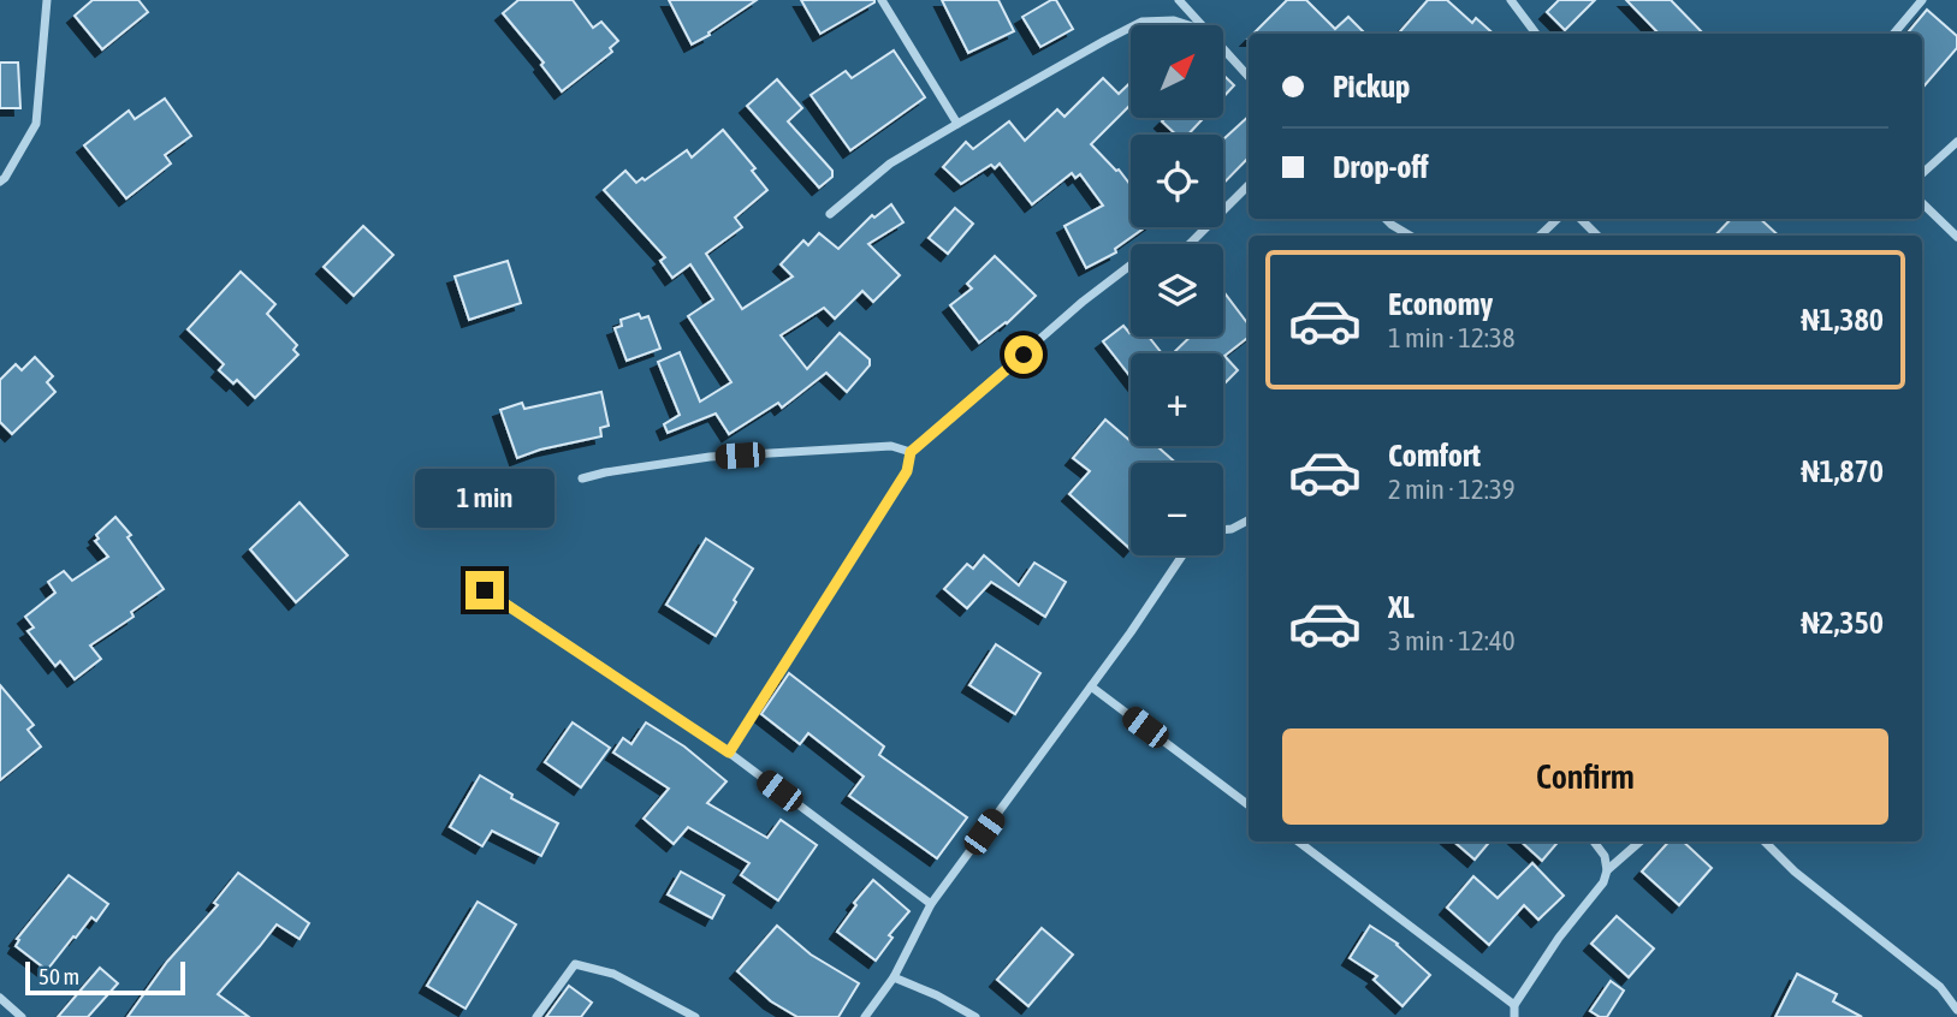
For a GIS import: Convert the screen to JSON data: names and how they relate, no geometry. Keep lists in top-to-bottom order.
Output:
{
  "scale_bar": "50 m",
  "north": "top right",
  "page": {
    "map_buttons": ["+", "−"],
    "banner": ["Pickup", "Drop-off"],
    "list": [
      {
        "name": "Economy",
        "note": "1 min · 12:38",
        "value": "₦1,380"
      },
      {
        "name": "Comfort",
        "note": "2 min · 12:39",
        "value": "₦1,870"
      },
      {
        "name": "XL",
        "note": "3 min · 12:40",
        "value": "₦2,350"
      }
    ],
    "bubble": "1 min",
    "buttons": "Confirm",
    "scale": "50 m"
  }
}
